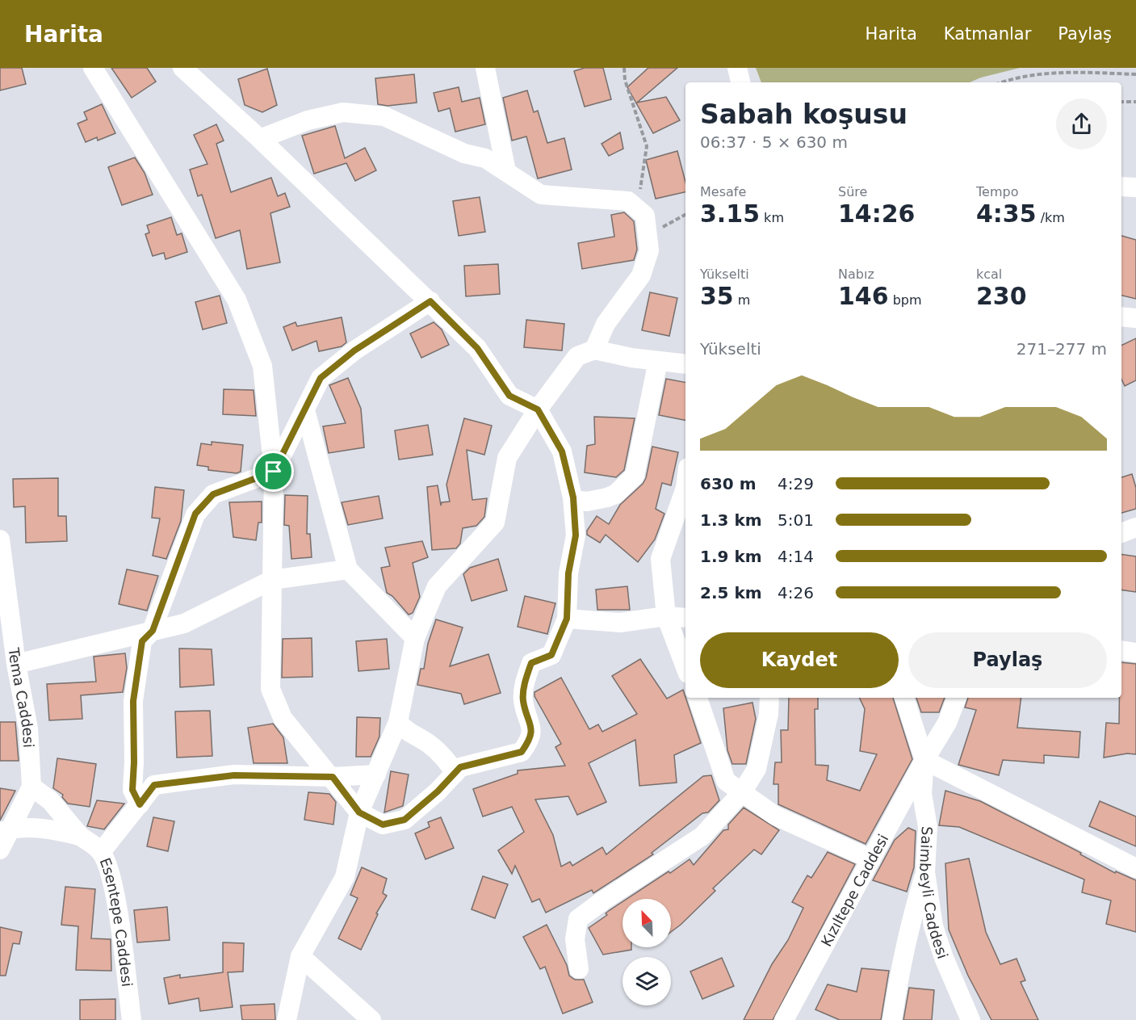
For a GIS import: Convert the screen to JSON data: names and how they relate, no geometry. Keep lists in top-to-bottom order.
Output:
{
  "streets": {
    "street": [
      "Tema Caddesi",
      "Kızıltepe Caddesi",
      "Saimbeyli Caddesi",
      "Esentepe Caddesi"
    ]
  },
  "crossings": [
    ["Kızıltepe Caddesi", "Saimbeyli Caddesi"]
  ],
  "north": "top left",
  "page": {
    "header": "Harita",
    "nav": ["Harita", "Katmanlar", "Paylaş"],
    "heading": ["Sabah koşusu", "06:37 · 5 × 630 m"],
    "stats": [
      ["Mesafe", "3.15 km"],
      ["Süre", "14:26"],
      ["Tempo", "4:35 /km"],
      ["Yükselti", "35 m"],
      ["Nabız", "146 bpm"],
      ["kcal", "230"]
    ],
    "chart": ["Yükselti", "271–277 m"],
    "list": [
      {
        "name": "630 m",
        "note": "4:29"
      },
      {
        "name": "1.3 km",
        "note": "5:01"
      },
      {
        "name": "1.9 km",
        "note": "4:14"
      },
      {
        "name": "2.5 km",
        "note": "4:26"
      }
    ],
    "buttons": ["Kaydet", "Paylaş"]
  }
}
